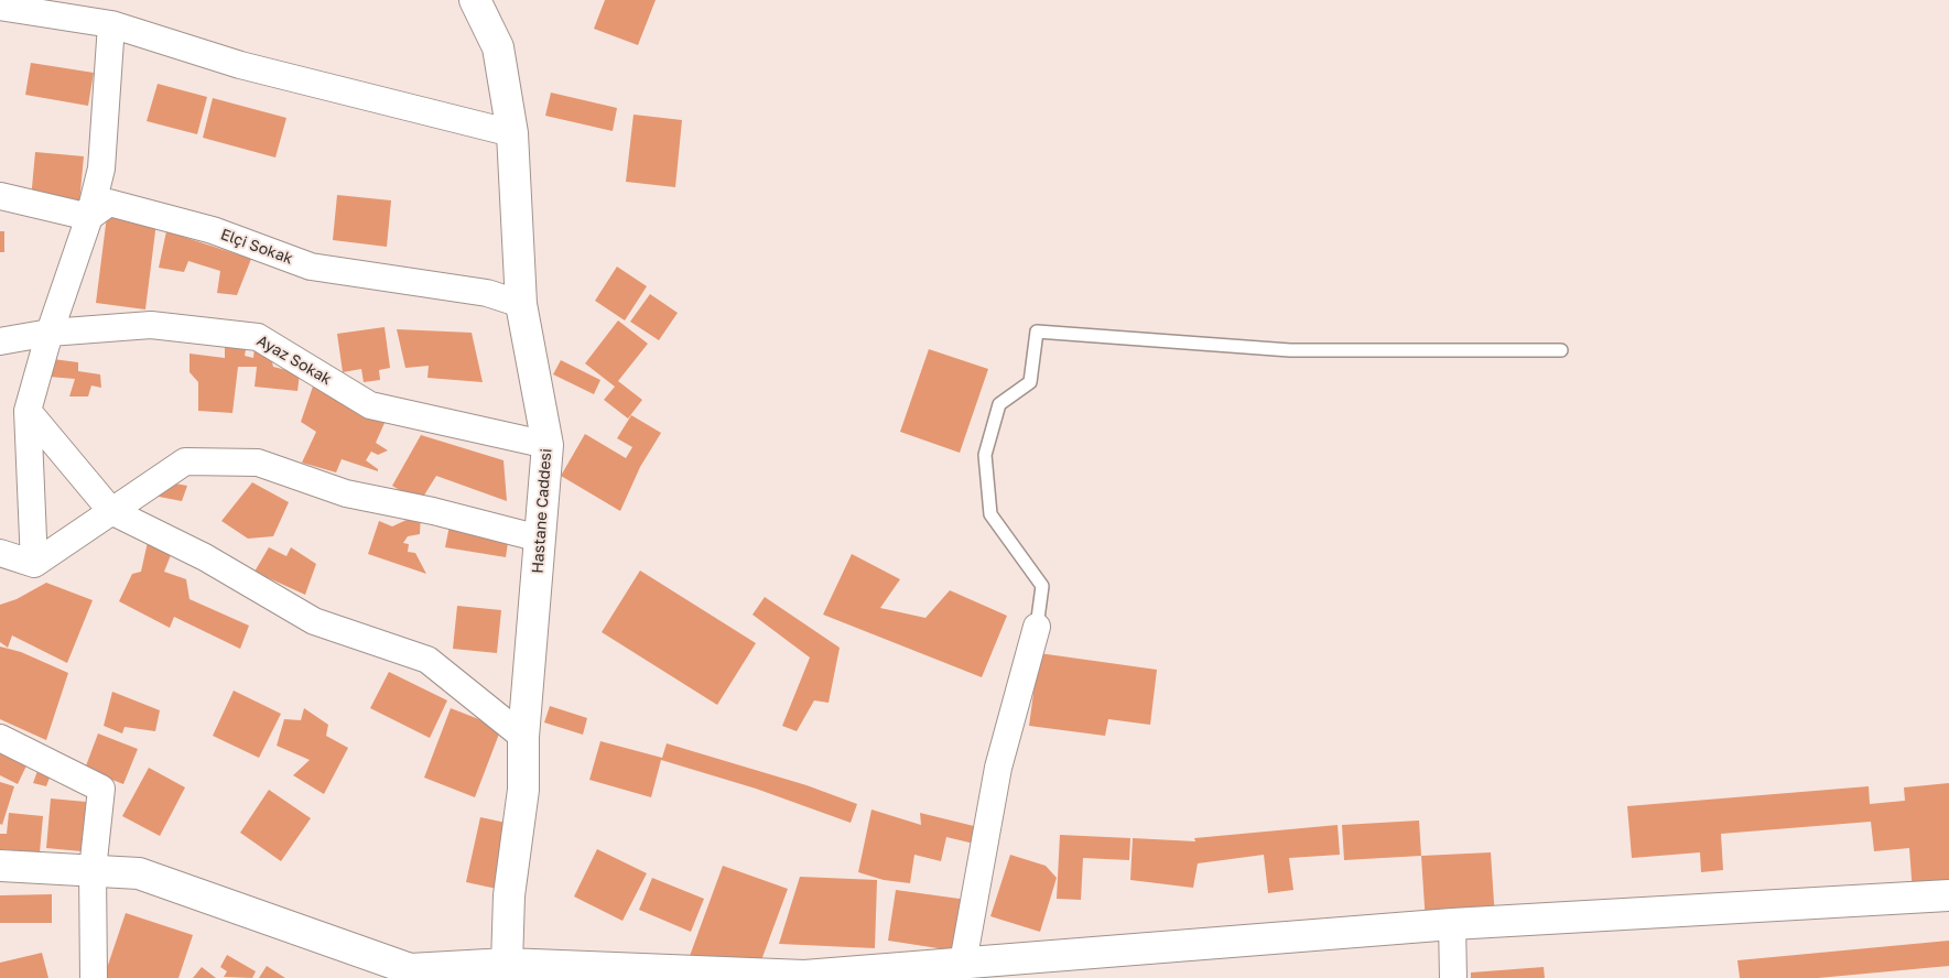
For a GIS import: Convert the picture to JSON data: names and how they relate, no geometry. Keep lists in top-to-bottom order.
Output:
{
  "streets": {
    "street": ["Elçi Sokak", "Ayaz Sokak", "Hastane Caddesi"]
  },
  "crossings": [
    ["Elçi Sokak", "Hastane Caddesi"],
    ["Ayaz Sokak", "Hastane Caddesi"]
  ]
}
